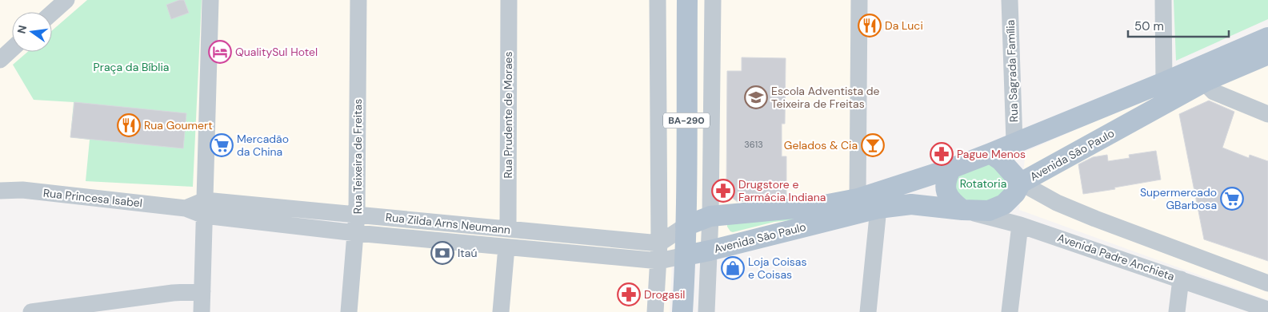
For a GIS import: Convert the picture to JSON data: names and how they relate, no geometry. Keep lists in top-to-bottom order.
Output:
{
  "streets": {
    "main road": ["BA-290", "Avenida São Paulo"],
    "street": [
      "Rua Sagrada Família",
      "Rua Prudente de Moraes",
      "Rua Teixeira de Freitas",
      "Rua Princesa Isabel",
      "Rua Zilda Arns Neumann",
      "Avenida Padre Anchieta"
    ]
  },
  "crossings": [
    ["Rua Sagrada Família", "Avenida São Paulo"],
    ["Rua Prudente de Moraes", "Rua Zilda Arns Neumann"],
    ["BA-290", "Avenida São Paulo"],
    ["BA-290", "Rua Zilda Arns Neumann"],
    ["Avenida São Paulo", "Rua Zilda Arns Neumann"],
    ["Avenida São Paulo", "Avenida Padre Anchieta"],
    ["Rua Teixeira de Freitas", "Rua Zilda Arns Neumann"],
    ["Rua Princesa Isabel", "Rua Zilda Arns Neumann"]
  ],
  "parks": ["Praça da Bíblia", "Rotatoria"],
  "places": {
    "restaurant": ["Da Luci", "Rua Goumert"],
    "hotel": ["QualitySul Hotel"],
    "school or university": ["Escola Adventista de Teixeira de Freitas"],
    "supermarket": ["Mercadão da China", "Supermercado GBarbosa"],
    "bar": ["Gelados & Cia"],
    "pharmacy": ["Pague Menos", "Drugstore e Farmácia Indiana", "Drogasil"],
    "bank": ["Itaú"],
    "shop": ["Loja Coisas e Coisas"]
  },
  "house_numbers": ["3613"],
  "scale_bar": "50 m",
  "north": "left"
}
